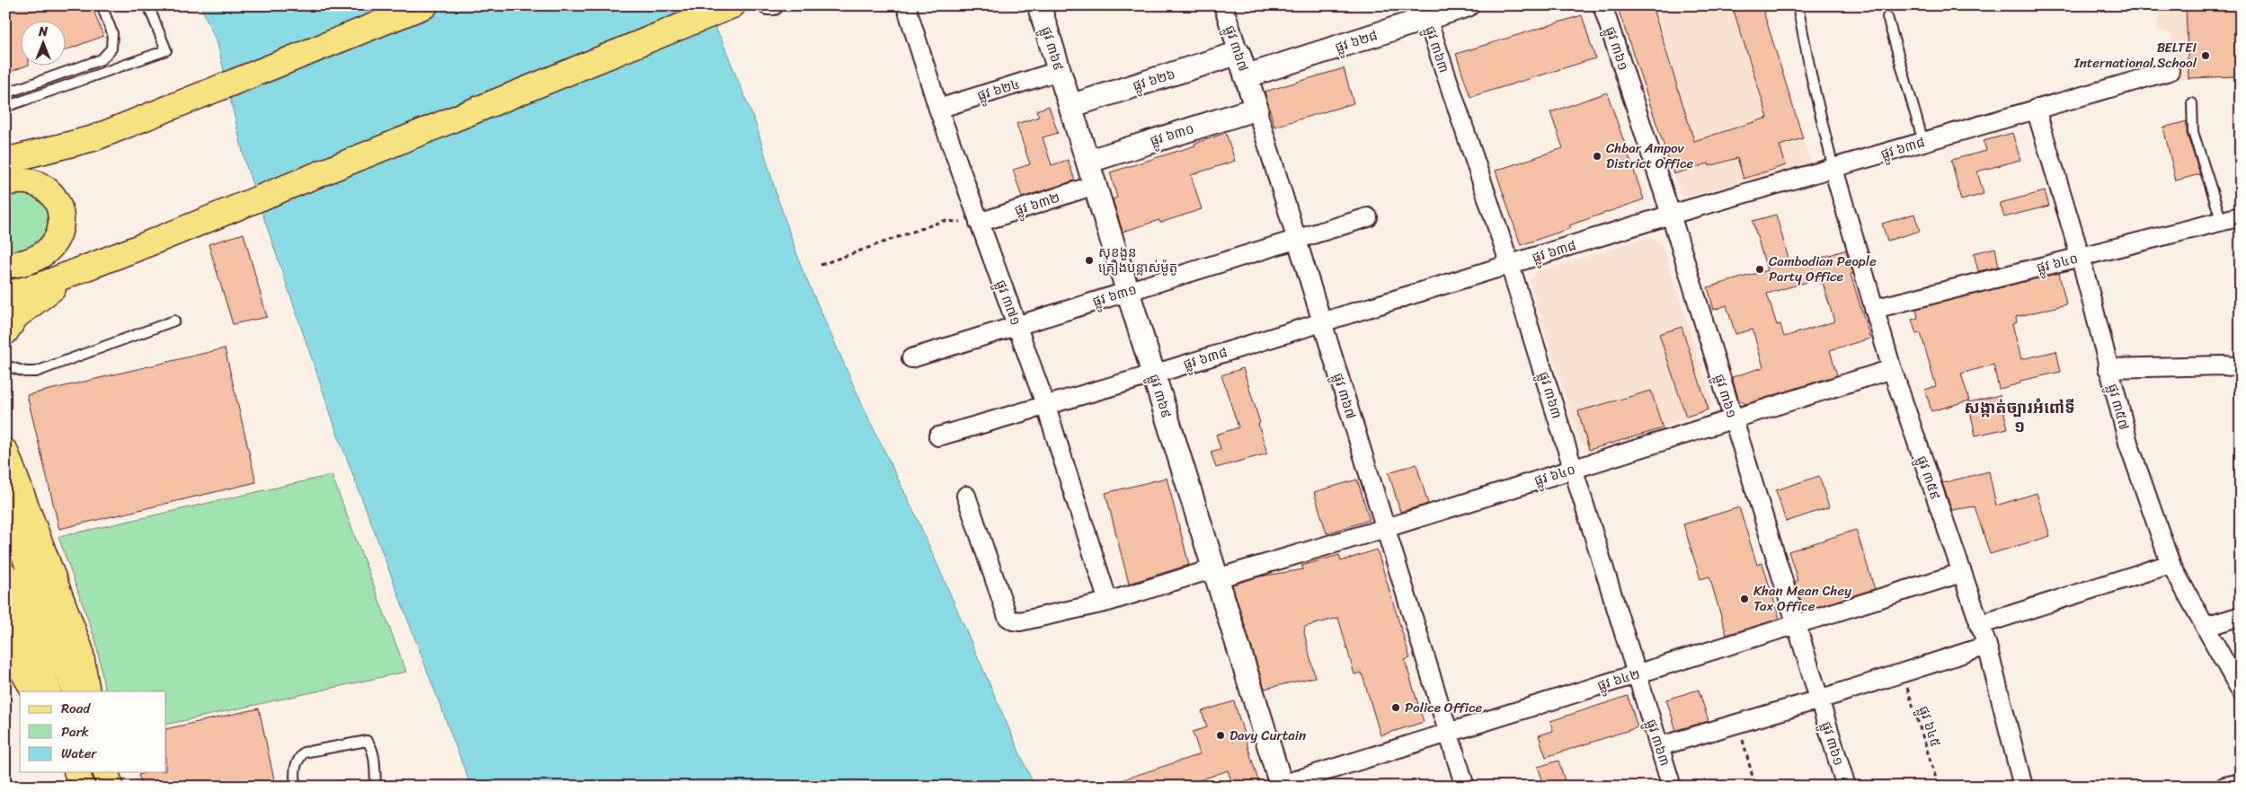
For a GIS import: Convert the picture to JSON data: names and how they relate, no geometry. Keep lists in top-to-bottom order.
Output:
{
  "streets": {
    "street": [
      "ផ្លូវ ៦២៨",
      "ផ្លូវ ៣៦៩",
      "ផ្លូវ ៣៦៧",
      "ផ្លូវ ៣៦១",
      "ផ្លូវ ៣៦៣",
      "ផ្លូវ ៦២៦",
      "ផ្លូវ ៦២៤",
      "ផ្លូវ ៦៣០",
      "ផ្លូវ ៦៣៨",
      "ផ្លូវ ៦៣២",
      "ផ្លូវ ៦៤០",
      "ផ្លូវ ៦៣១",
      "ផ្លូវ ៣៧១",
      "ផ្លូវ ៣៥៧",
      "ផ្លូវ ៣៥៩",
      "ផ្លូវ ៦៤២"
    ],
    "path": ["ផ្លូវ ៦៤៥"]
  },
  "crossings": [
    ["ផ្លូវ ៦២៨", "ផ្លូវ ៣៦៧"],
    ["ផ្លូវ ៦២៨", "ផ្លូវ ៣៦៣"],
    ["ផ្លូវ ៣៦៩", "ផ្លូវ ៦២៦"],
    ["ផ្លូវ ៣៦៩", "ផ្លូវ ៦២៤"],
    ["ផ្លូវ ៣៦៩", "ផ្លូវ ៦៣០"],
    ["ផ្លូវ ៣៦៩", "ផ្លូវ ៦៣៨"],
    ["ផ្លូវ ៣៦៩", "ផ្លូវ ៦៣២"],
    ["ផ្លូវ ៣៦៩", "ផ្លូវ ៦៤០"],
    ["ផ្លូវ ៣៦៩", "ផ្លូវ ៦៣១"],
    ["ផ្លូវ ៣៦៩", "ផ្លូវ ៦៤២"],
    ["ផ្លូវ ៣៦៧", "ផ្លូវ ៦២៦"],
    ["ផ្លូវ ៣៦៧", "ផ្លូវ ៦៣០"],
    ["ផ្លូវ ៣៦៧", "ផ្លូវ ៦៣៨"],
    ["ផ្លូវ ៣៦៧", "ផ្លូវ ៦៤០"],
    ["ផ្លូវ ៣៦៧", "ផ្លូវ ៦៣១"],
    ["ផ្លូវ ៣៦៧", "ផ្លូវ ៦៤២"],
    ["ផ្លូវ ៣៦១", "ផ្លូវ ៦៣៨"],
    ["ផ្លូវ ៣៦១", "ផ្លូវ ៦៤០"],
    ["ផ្លូវ ៣៦១", "ផ្លូវ ៦៤២"],
    ["ផ្លូវ ៣៦៣", "ផ្លូវ ៦៣៨"],
    ["ផ្លូវ ៣៦៣", "ផ្លូវ ៦៤០"],
    ["ផ្លូវ ៣៦៣", "ផ្លូវ ៦៤២"],
    ["ផ្លូវ ៦២៤", "ផ្លូវ ៣៧១"],
    ["ផ្លូវ ៦៣៨", "ផ្លូវ ៣៧១"],
    ["ផ្លូវ ៦៣៨", "ផ្លូវ ៣៥៧"],
    ["ផ្លូវ ៦៣៨", "ផ្លូវ ៣៥៩"],
    ["ផ្លូវ ៦៣២", "ផ្លូវ ៣៧១"],
    ["ផ្លូវ ៦៤០", "ផ្លូវ ៣៧១"],
    ["ផ្លូវ ៦៤០", "ផ្លូវ ៣៥៧"],
    ["ផ្លូវ ៦៤០", "ផ្លូវ ៣៥៩"],
    ["ផ្លូវ ៦៣១", "ផ្លូវ ៣៧១"],
    ["ផ្លូវ ៣៥៩", "ផ្លូវ ៦៤២"]
  ],
  "districts": ["សង្កាត់ច្បារអំពៅទី ១"],
  "places": [
    "BELTEI International School",
    "Chbar Ampov District Office",
    "សុខងួន គ្រឿងបន្លាស់ម៉ូតូ",
    "Cambodian People Party Office",
    "Khan Mean Chey Tax Office",
    "Police Office",
    "Davy Curtain"
  ],
  "legend": ["Road", "Park", "Water"],
  "north": "top"
}
